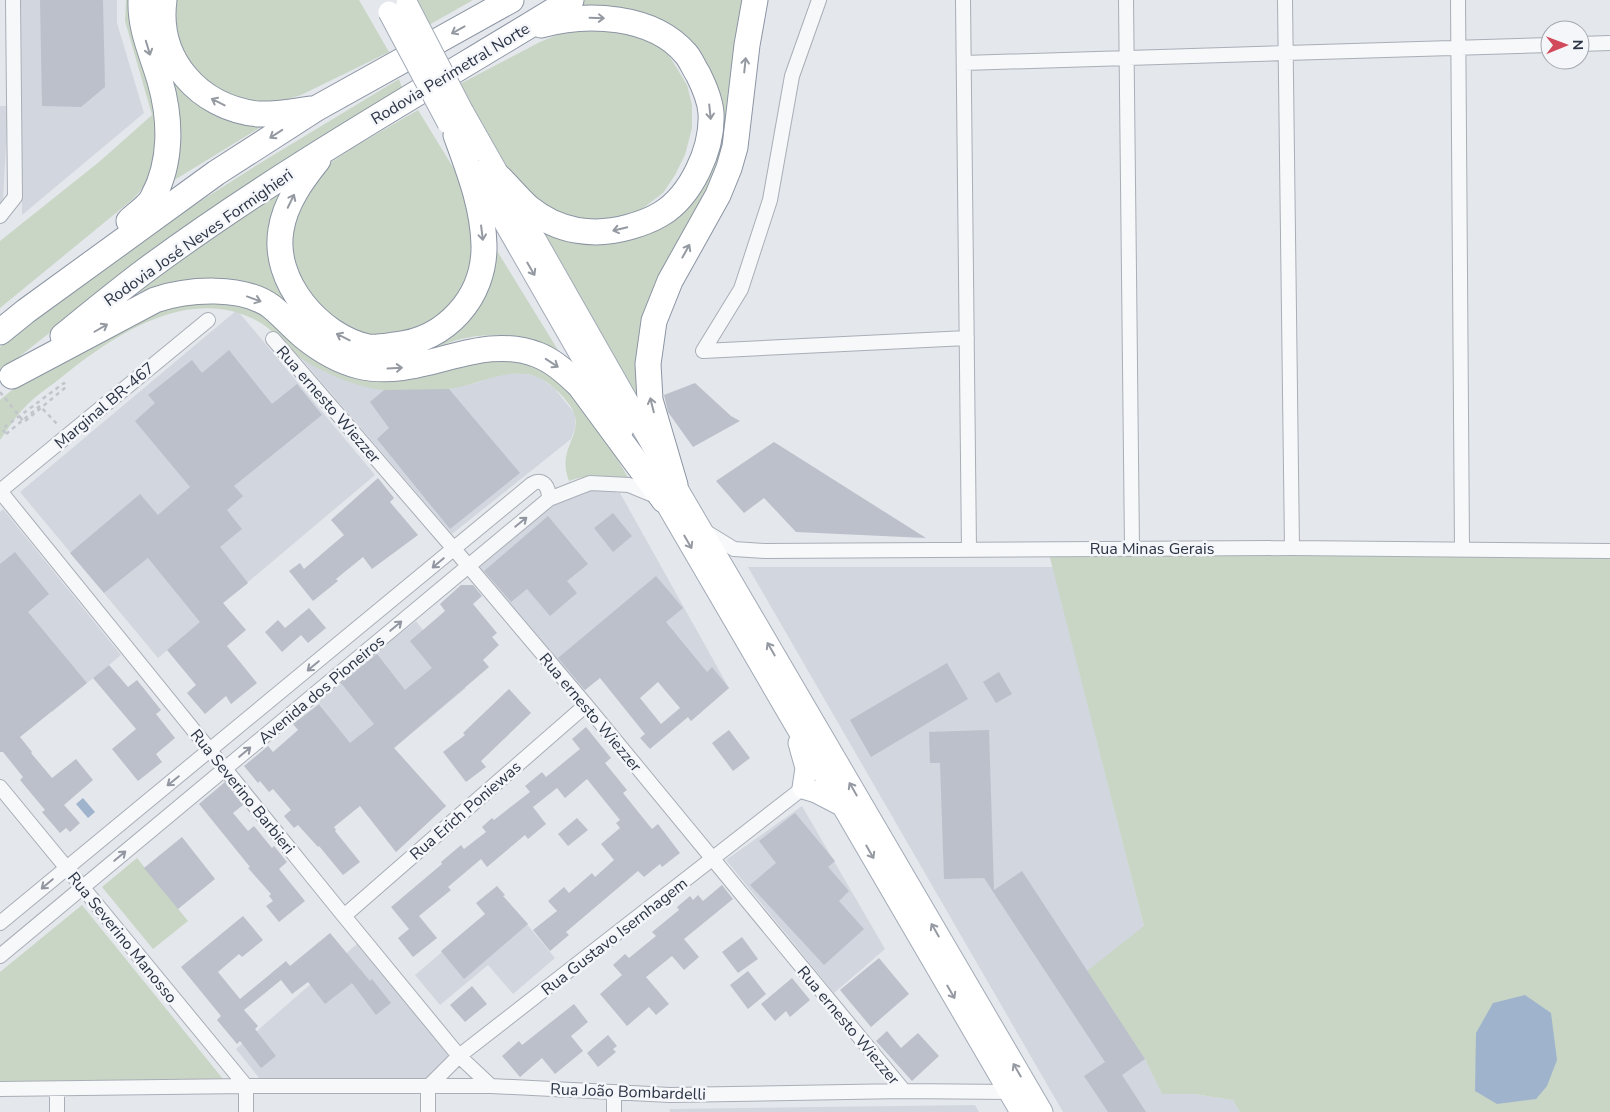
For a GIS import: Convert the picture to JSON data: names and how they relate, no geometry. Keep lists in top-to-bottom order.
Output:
{
  "streets": {
    "highway": ["Rodovia Perimetral Norte", "Rodovia José Neves Formighieri"],
    "street": [
      "Rua ernesto Wiezzer",
      "Marginal BR-467",
      "Rua Minas Gerais",
      "Avenida dos Pioneiros",
      "Rua Severino Barbieri",
      "Rua Erich Poniewas",
      "Rua Gustavo Isernhagem",
      "Rua Severino Manosso",
      "Rua João Bombardelli"
    ]
  },
  "crossings": [
    ["Rodovia Perimetral Norte", "Rodovia José Neves Formighieri"],
    ["Rua ernesto Wiezzer", "Avenida dos Pioneiros"],
    ["Rua ernesto Wiezzer", "Rua Erich Poniewas"],
    ["Rua ernesto Wiezzer", "Rua Gustavo Isernhagem"],
    ["Rua ernesto Wiezzer", "Rua João Bombardelli"],
    ["Marginal BR-467", "Rua Severino Barbieri"],
    ["Avenida dos Pioneiros", "Rua Severino Barbieri"],
    ["Avenida dos Pioneiros", "Rua Severino Manosso"],
    ["Rua Severino Barbieri", "Rua Erich Poniewas"],
    ["Rua Severino Barbieri", "Rua Gustavo Isernhagem"],
    ["Rua Severino Barbieri", "Rua João Bombardelli"],
    ["Rua Gustavo Isernhagem", "Rua João Bombardelli"],
    ["Rua Severino Manosso", "Rua João Bombardelli"]
  ],
  "north": "right"
}
